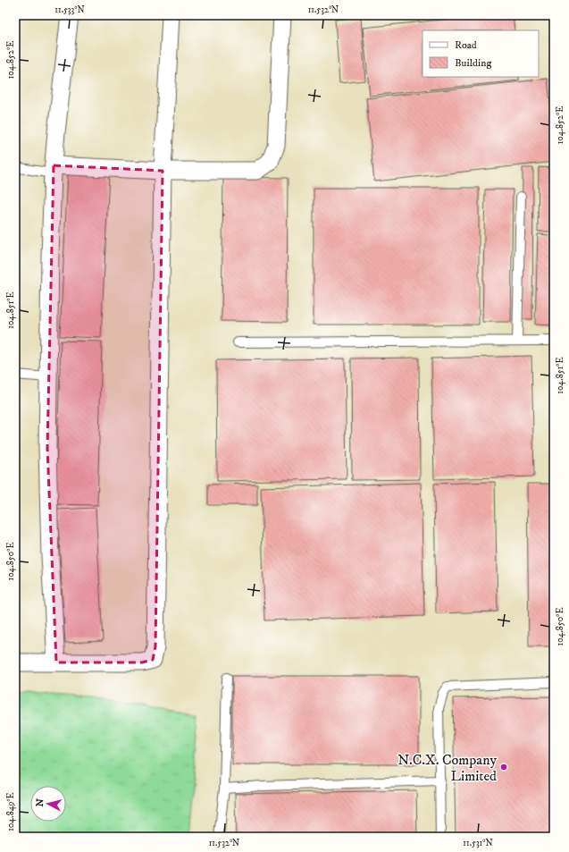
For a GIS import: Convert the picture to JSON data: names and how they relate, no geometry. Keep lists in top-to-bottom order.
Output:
{
  "places": ["N.C.X. Company Limited"],
  "legend": ["Road", "Building"],
  "north": "left",
  "coordinates": [
    "11.533°N",
    "11.532°N",
    "104.852°E",
    "104.851°E",
    "104.850°E",
    "104.849°E",
    "11.531°N"
  ]
}
